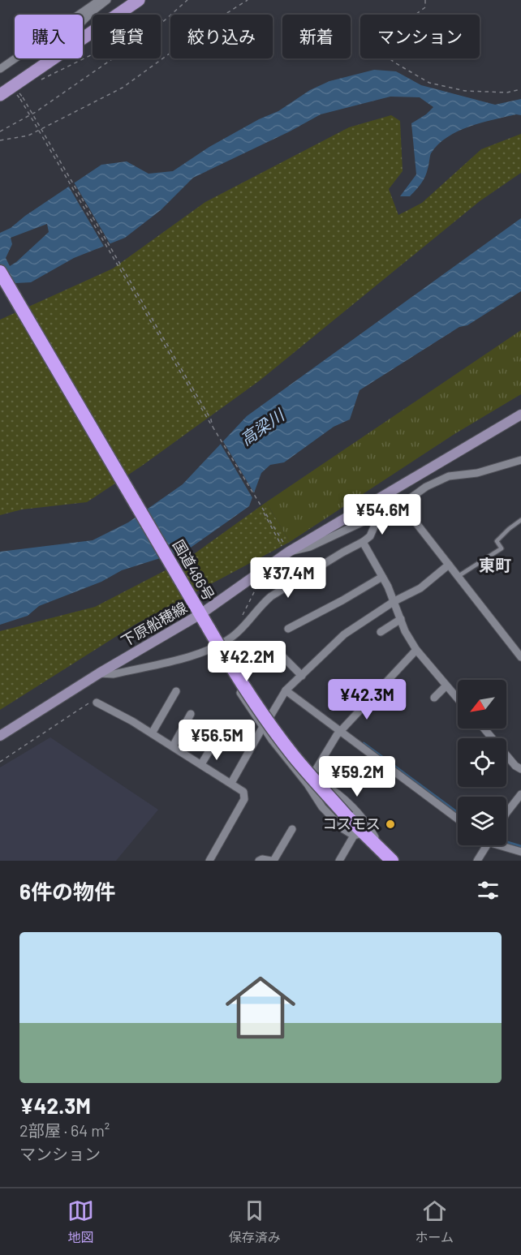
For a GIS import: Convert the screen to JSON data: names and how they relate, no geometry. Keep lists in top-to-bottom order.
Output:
{
  "streets": {
    "highway": ["国道486号"],
    "main road": ["下原船穂線"]
  },
  "crossings": [
    ["国道486号", "下原船穂線"]
  ],
  "districts": ["東町"],
  "water": ["高梁川"],
  "places": ["コスモス"],
  "north": "bottom left",
  "page": {
    "chip": [
      "購入",
      "賃貸",
      "絞り込み",
      "新着",
      "マンション"
    ],
    "price": [
      "¥54.6M",
      "¥37.4M",
      "¥42.2M",
      "¥42.3M",
      "¥56.5M",
      "¥59.2M"
    ],
    "heading": "6件の物件",
    "list": [
      {
        "name": "¥42.3M",
        "note": "2部屋 · 64 m² · マンション"
      }
    ],
    "tabs": ["地図", "保存済み", "ホーム"]
  }
}
